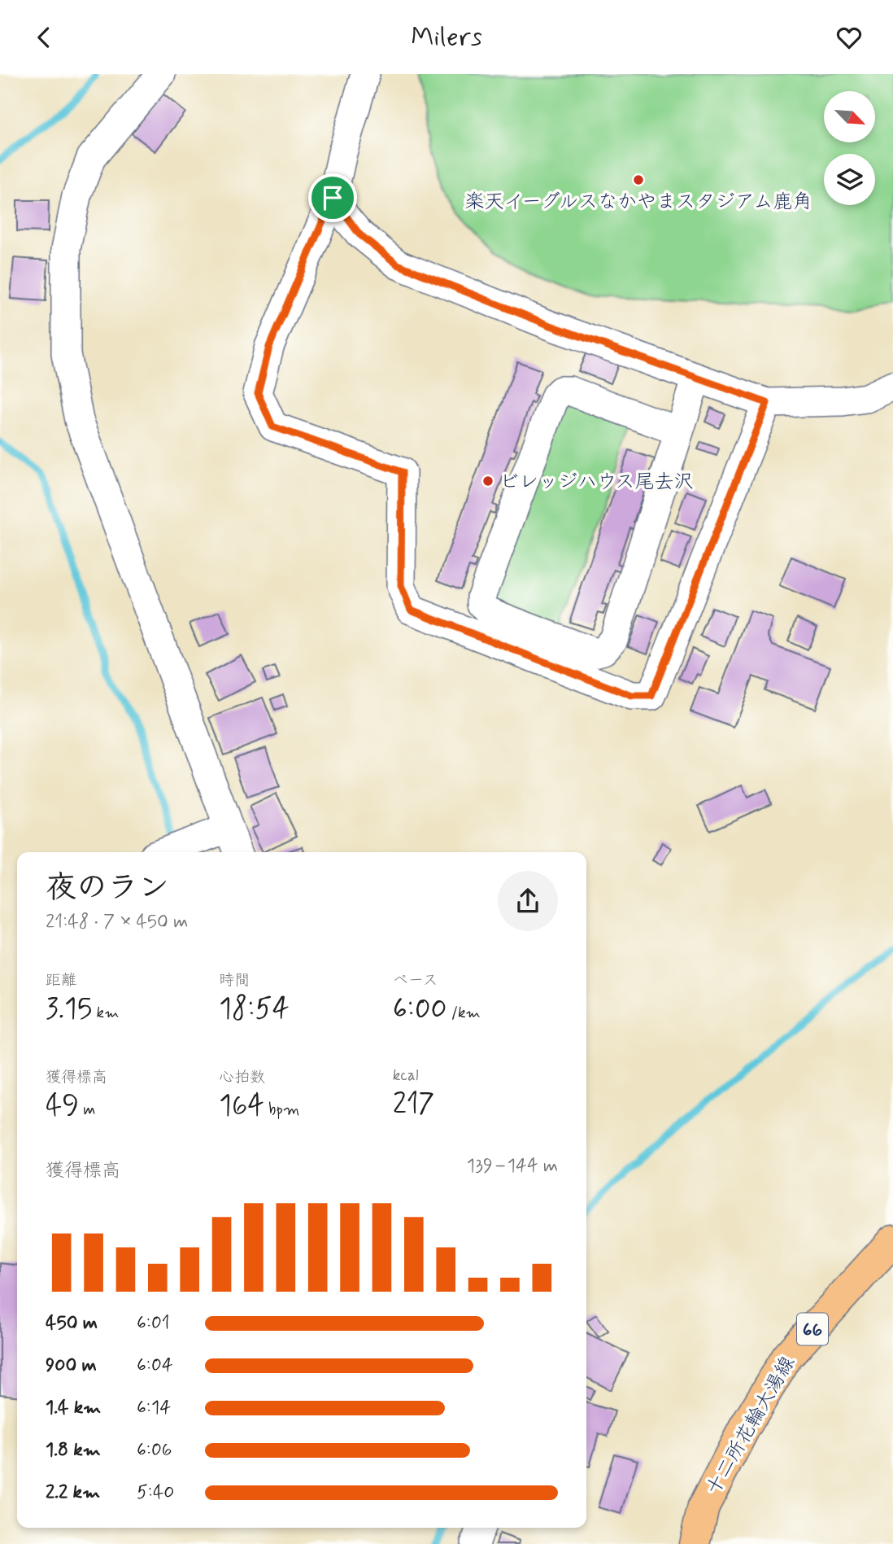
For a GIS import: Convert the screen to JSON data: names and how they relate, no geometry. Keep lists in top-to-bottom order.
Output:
{
  "streets": {
    "main road": ["66", "十二所花輪大湯線"]
  },
  "places": ["楽天イーグルスなかやまスタジアム鹿角", "ビレッジハウス尾去沢"],
  "north": "bottom right",
  "page": {
    "header": "Milers",
    "heading": ["夜のラン", "21:48 · 7 × 450 m"],
    "stats": [
      ["距離", "3.15 km"],
      ["時間", "18:54"],
      ["ペース", "6:00 /km"],
      ["獲得標高", "49 m"],
      ["心拍数", "164 bpm"],
      ["kcal", "217"]
    ],
    "chart": ["獲得標高", "139–144 m"],
    "list": [
      {
        "name": "450 m",
        "note": "6:01"
      },
      {
        "name": "900 m",
        "note": "6:04"
      },
      {
        "name": "1.4 km",
        "note": "6:14"
      },
      {
        "name": "1.8 km",
        "note": "6:06"
      },
      {
        "name": "2.2 km",
        "note": "5:40"
      }
    ]
  }
}
